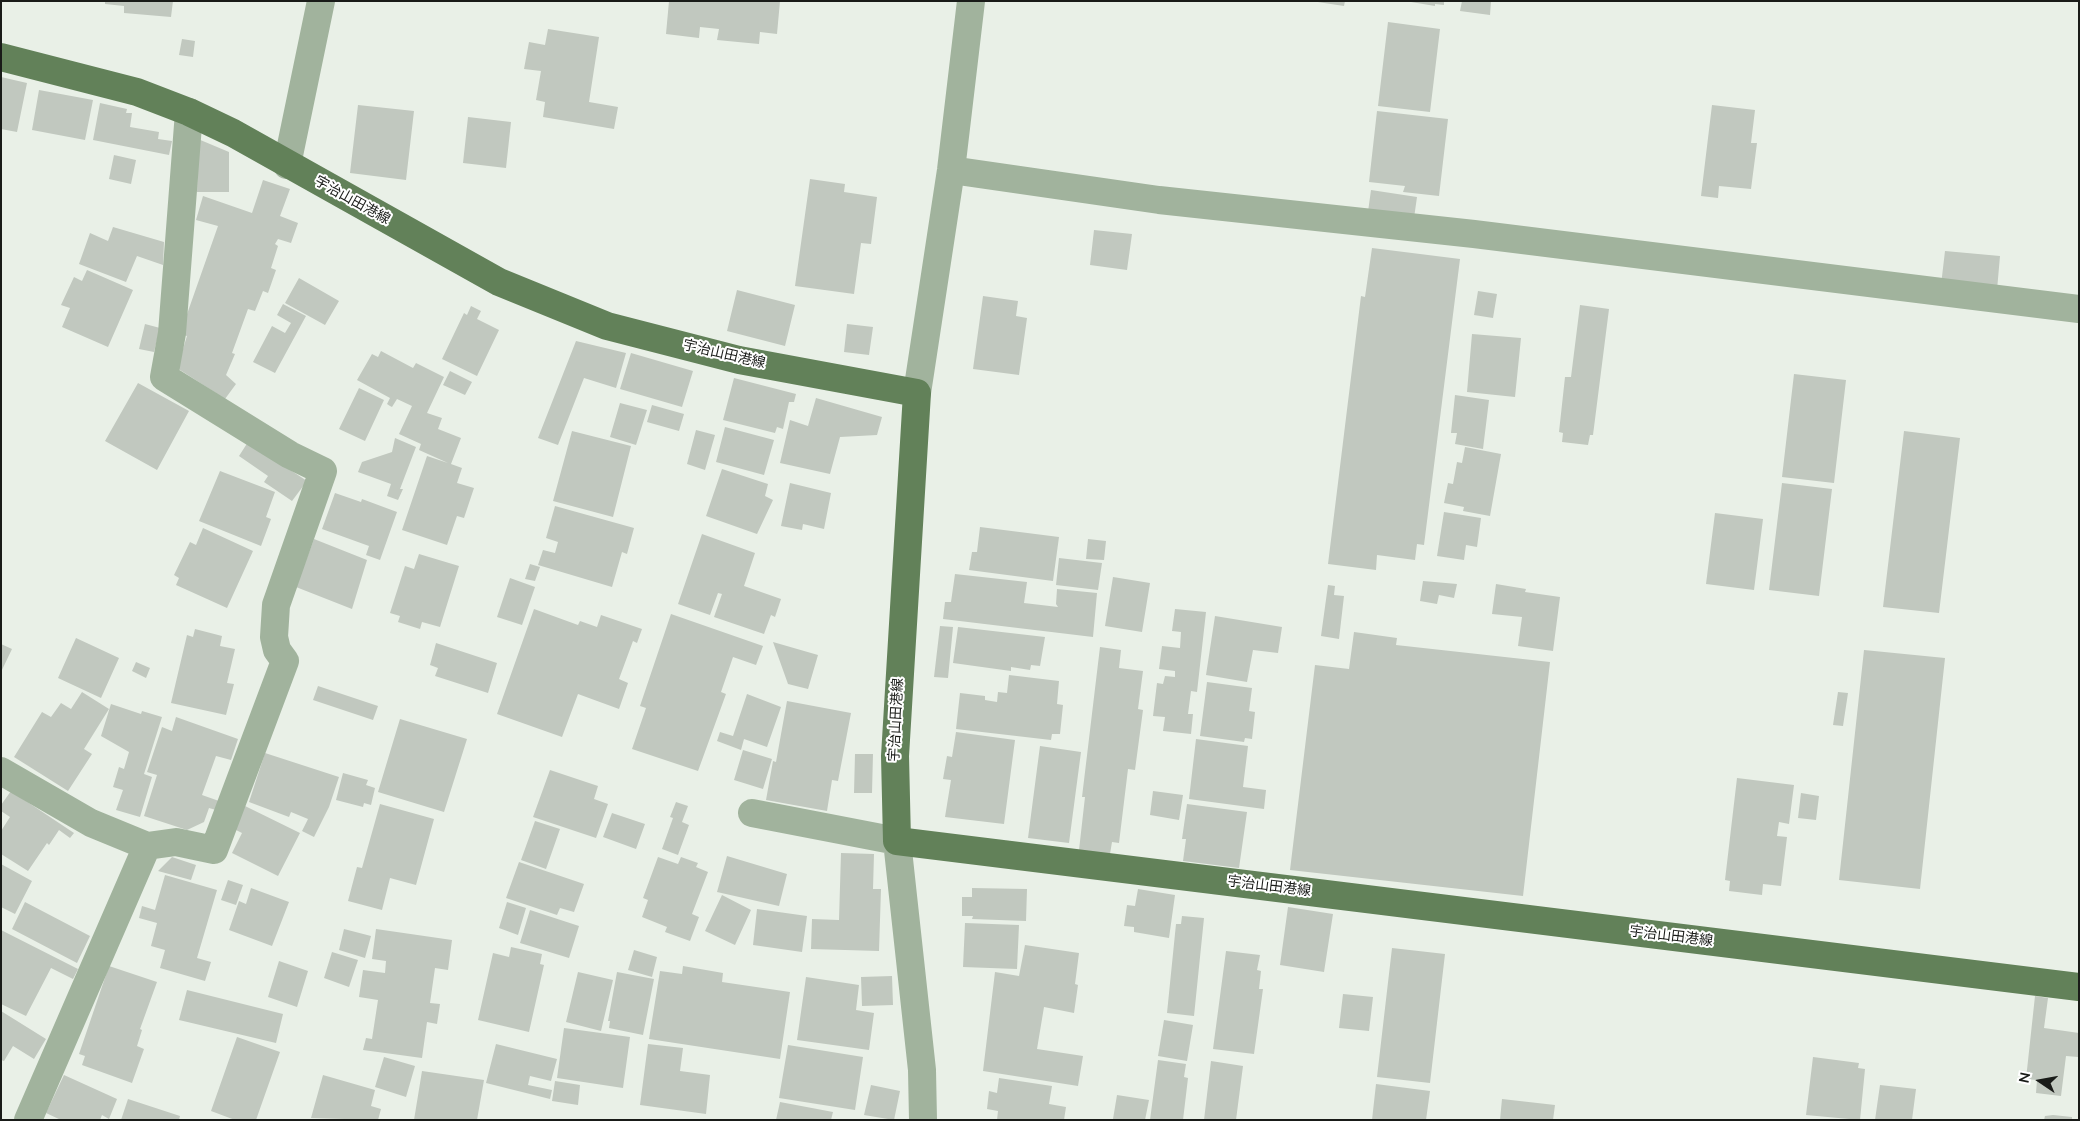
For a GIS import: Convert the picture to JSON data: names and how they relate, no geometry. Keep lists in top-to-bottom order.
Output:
{
  "streets": {
    "main road": ["宇治山田港線"]
  },
  "north": "left"
}
